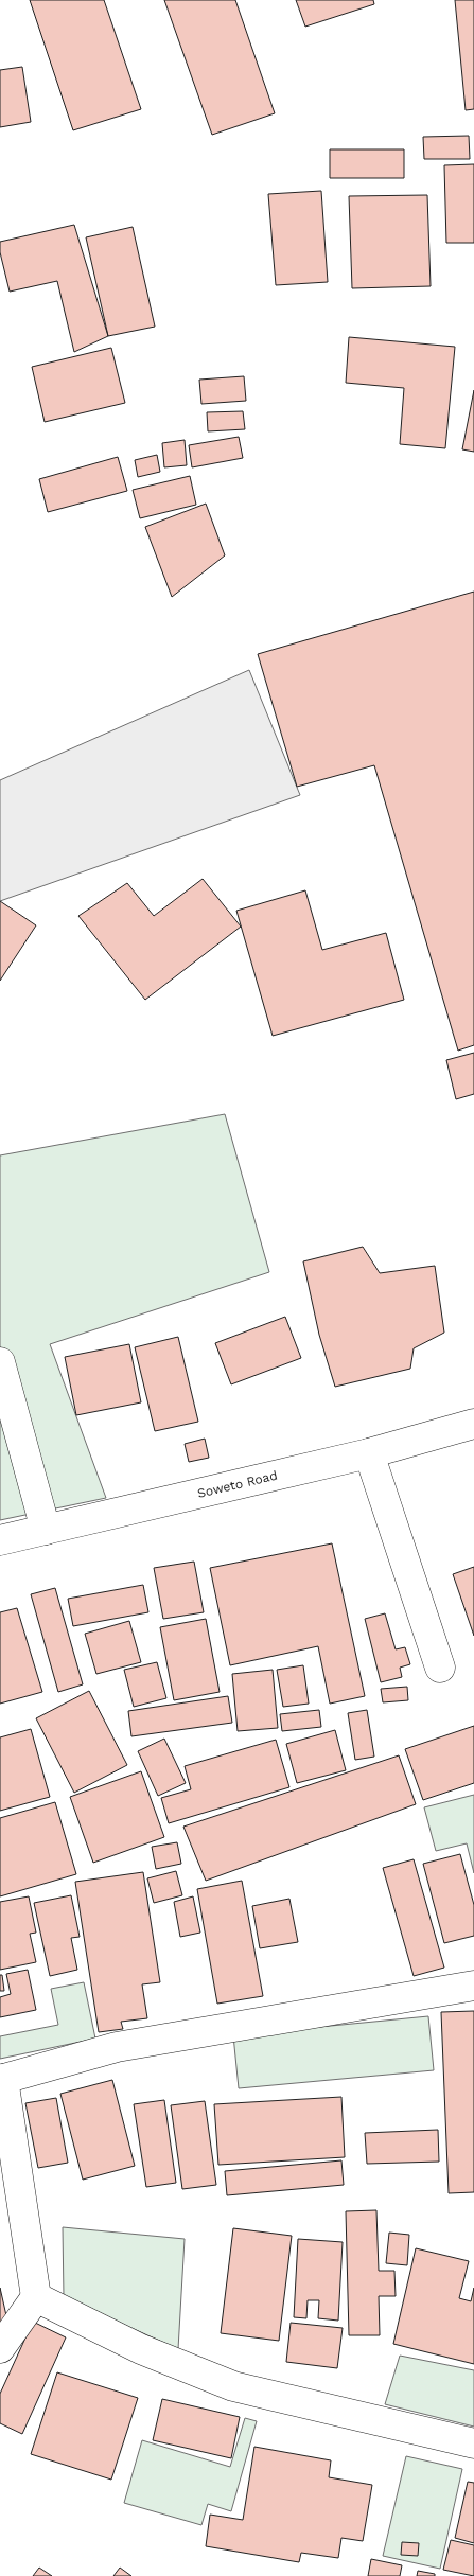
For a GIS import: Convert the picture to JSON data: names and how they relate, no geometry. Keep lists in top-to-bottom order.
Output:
{
  "streets": {
    "street": ["Soweto Road"]
  }
}
